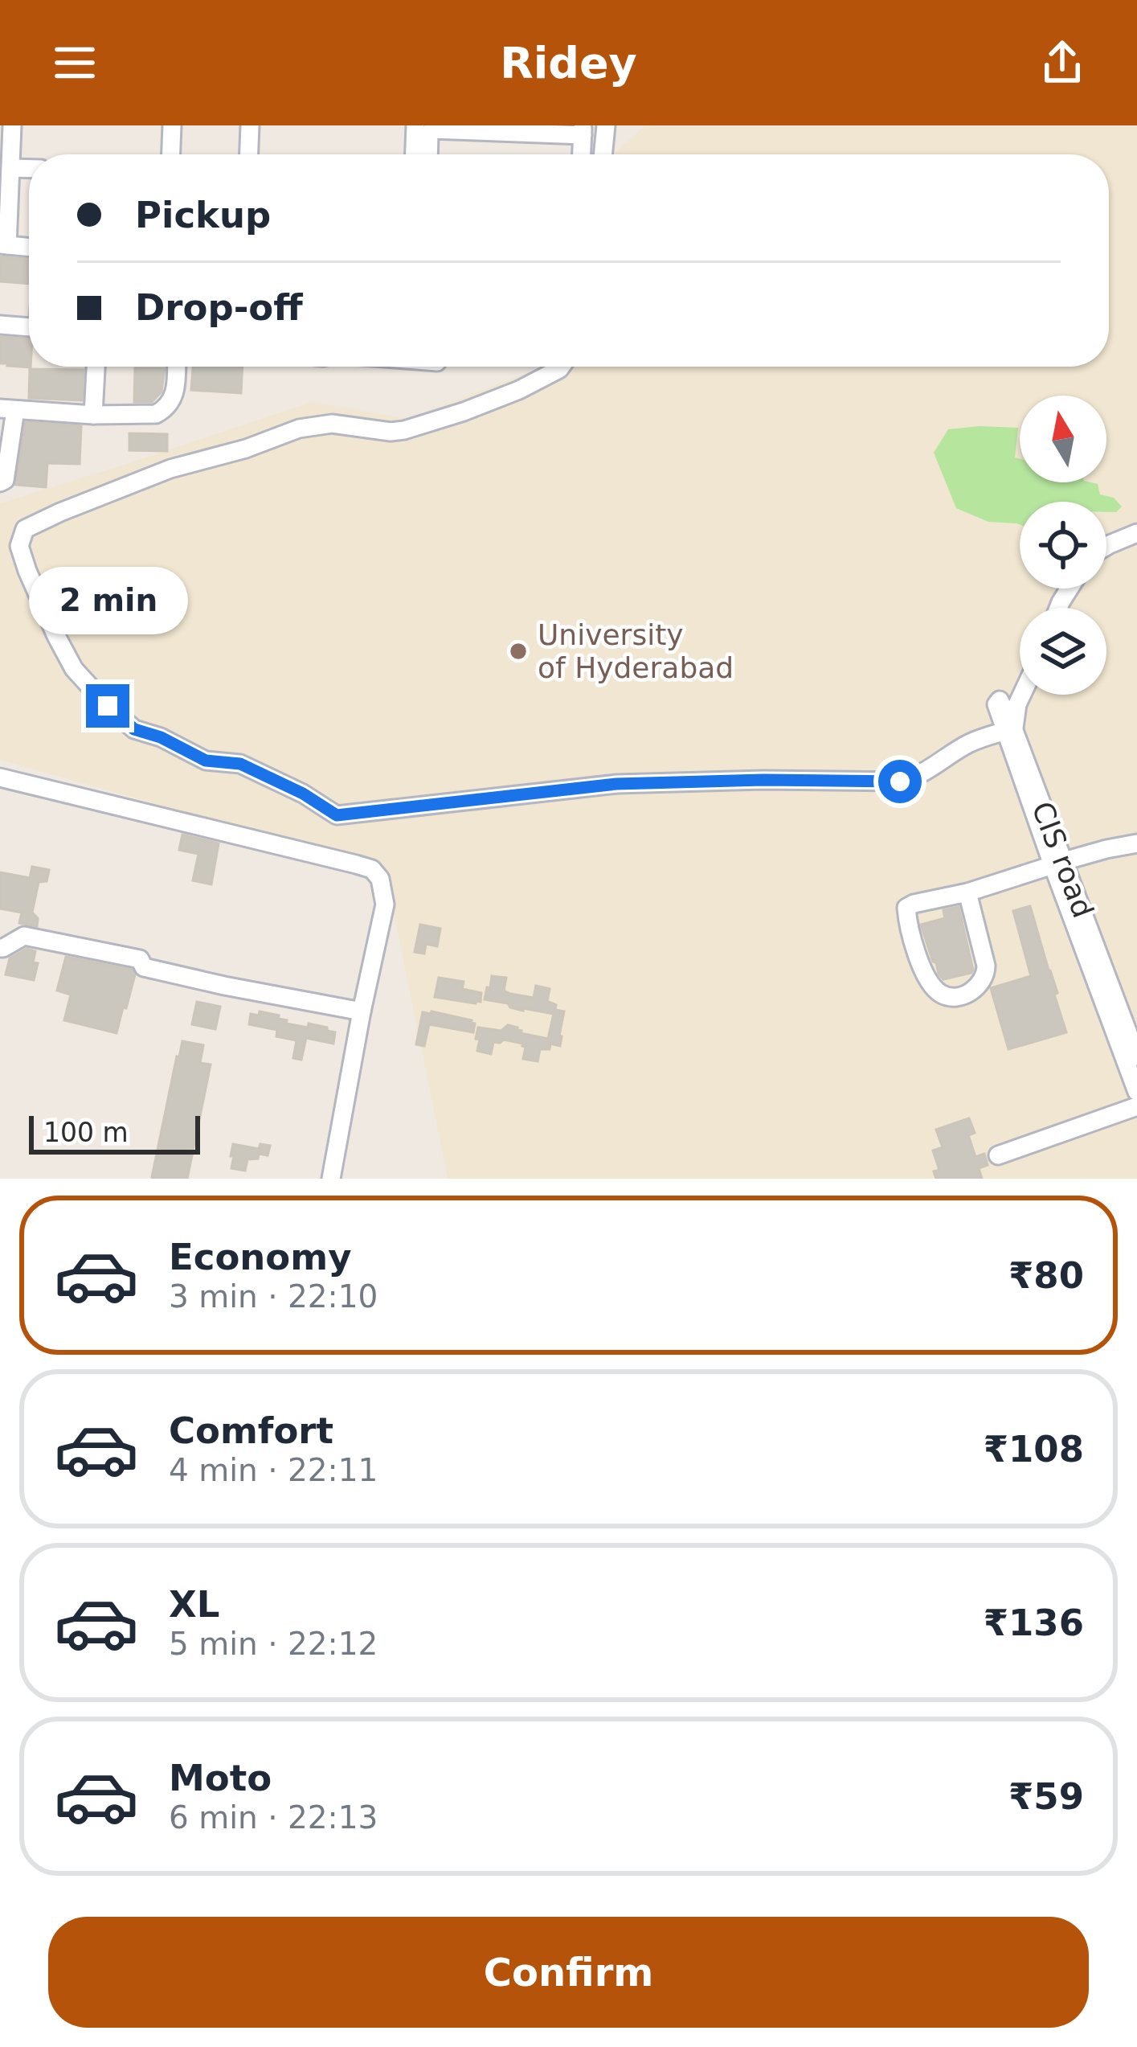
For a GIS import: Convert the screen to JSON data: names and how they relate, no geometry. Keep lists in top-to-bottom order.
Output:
{
  "streets": {
    "street": ["CIS road"]
  },
  "places": ["University of Hyderabad"],
  "scale_bar": "100 m",
  "north": "top",
  "page": {
    "header": "Ridey",
    "banner": ["Pickup", "Drop-off"],
    "bubble": "2 min",
    "scale": "100 m",
    "list": [
      {
        "name": "Economy",
        "note": "3 min · 22:10",
        "value": "₹80"
      },
      {
        "name": "Comfort",
        "note": "4 min · 22:11",
        "value": "₹108"
      },
      {
        "name": "XL",
        "note": "5 min · 22:12",
        "value": "₹136"
      },
      {
        "name": "Moto",
        "note": "6 min · 22:13",
        "value": "₹59"
      }
    ],
    "buttons": "Confirm"
  }
}
